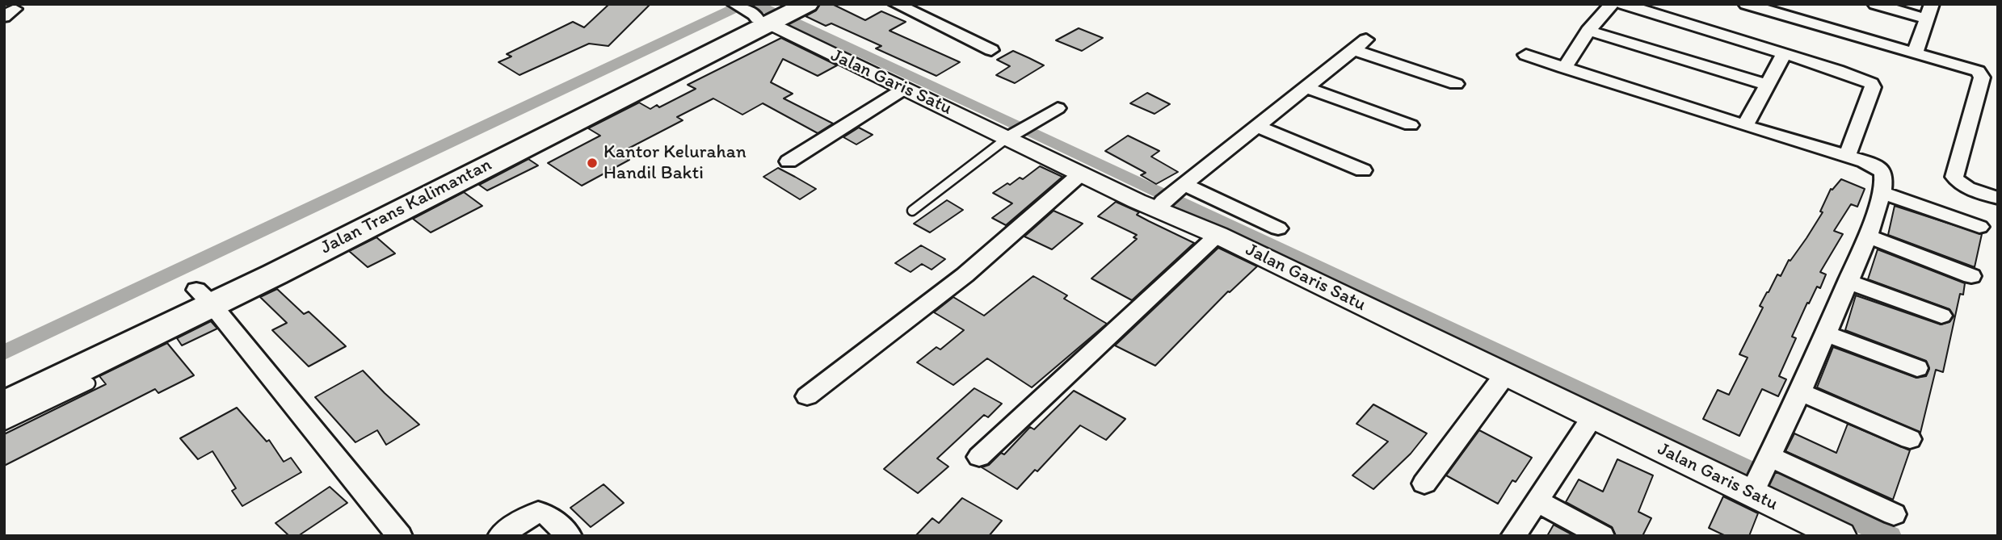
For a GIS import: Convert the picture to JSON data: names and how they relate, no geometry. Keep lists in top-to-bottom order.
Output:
{
  "streets": {
    "highway": ["Jalan Trans Kalimantan"],
    "street": ["Jalan Garis Satu"]
  },
  "crossings": [
    ["Jalan Garis Satu", "Jalan Trans Kalimantan"]
  ],
  "places": ["Kantor Kelurahan Handil Bakti"]
}
